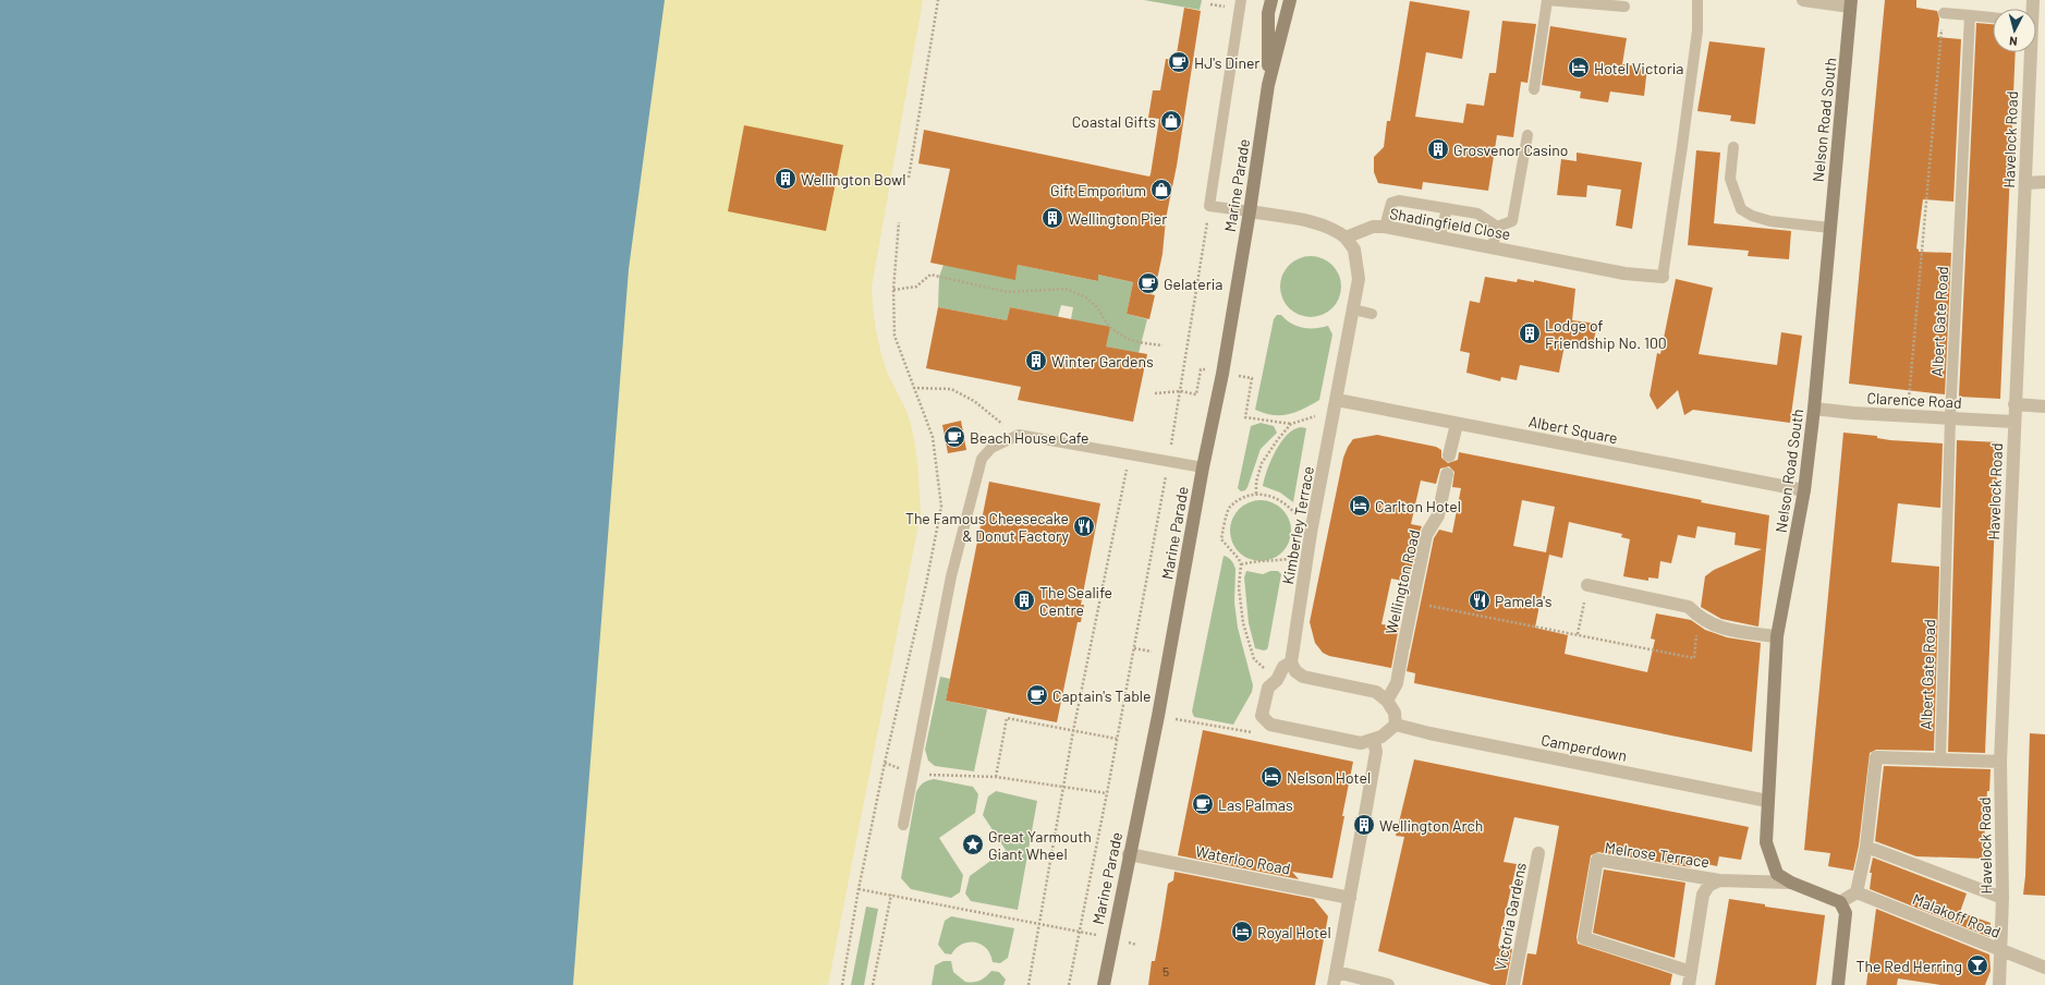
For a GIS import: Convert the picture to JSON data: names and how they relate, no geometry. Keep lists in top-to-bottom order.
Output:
{
  "streets": {
    "street": [
      "Nelson Road South",
      "Havelock Road",
      "Marine Parade",
      "Shadingfield Close",
      "Clarence Road",
      "Albert Square",
      "Kimberley Terrace",
      "Wellington Road",
      "Camperdown",
      "Melrose Terrace",
      "Waterloo Road",
      "Malakoff Road",
      "Victoria Gardens"
    ],
    "lane": ["Albert Gate Road"]
  },
  "crossings": [
    ["Nelson Road South", "Clarence Road"],
    ["Nelson Road South", "Albert Square"],
    ["Nelson Road South", "Camperdown"],
    ["Havelock Road", "Clarence Road"],
    ["Havelock Road", "Malakoff Road"],
    ["Marine Parade", "Waterloo Road"],
    ["Shadingfield Close", "Kimberley Terrace"],
    ["Albert Gate Road", "Clarence Road"],
    ["Albert Square", "Kimberley Terrace"]
  ],
  "places": {
    "cafe": [
      "HJ's Diner",
      "Gelateria",
      "Beach House Cafe",
      "Captain's Table",
      "Las Palmas"
    ],
    "hotel": [
      "Hotel Victoria",
      "Carlton Hotel",
      "Nelson Hotel",
      "Royal Hotel"
    ],
    "shop": ["Coastal Gifts", "Gift Emporium"],
    "building": [
      "Grosvenor Casino",
      "Wellington Bowl",
      "Wellington Pier",
      "Lodge of Friendship No. 100",
      "Winter Gardens",
      "The Sealife Centre",
      "Wellington Arch"
    ],
    "restaurant": ["The Famous Cheesecake & Donut Factory", "Pamela's"],
    "place": ["Great Yarmouth Giant Wheel"],
    "bar": ["The Red Herring"]
  },
  "house_numbers": ["5"],
  "north": "bottom"
}
